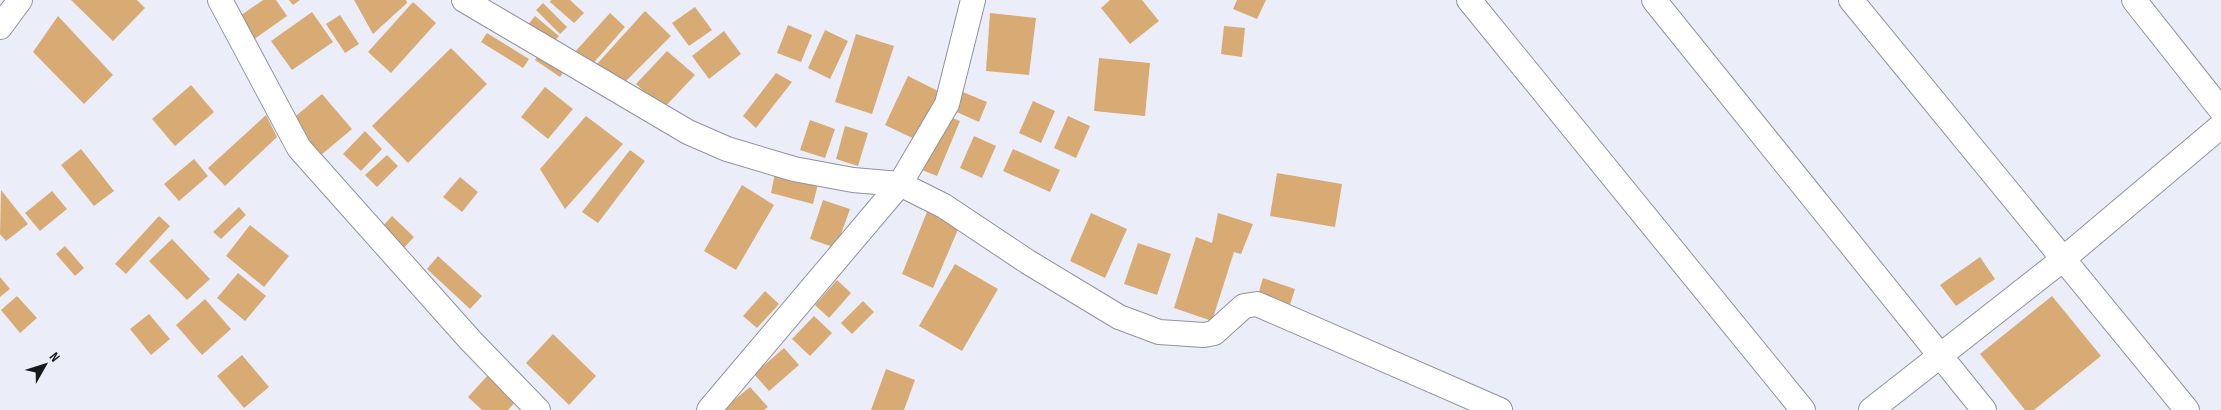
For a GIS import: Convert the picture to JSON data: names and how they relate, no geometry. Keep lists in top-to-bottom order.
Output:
{
  "north": "top right"
}
